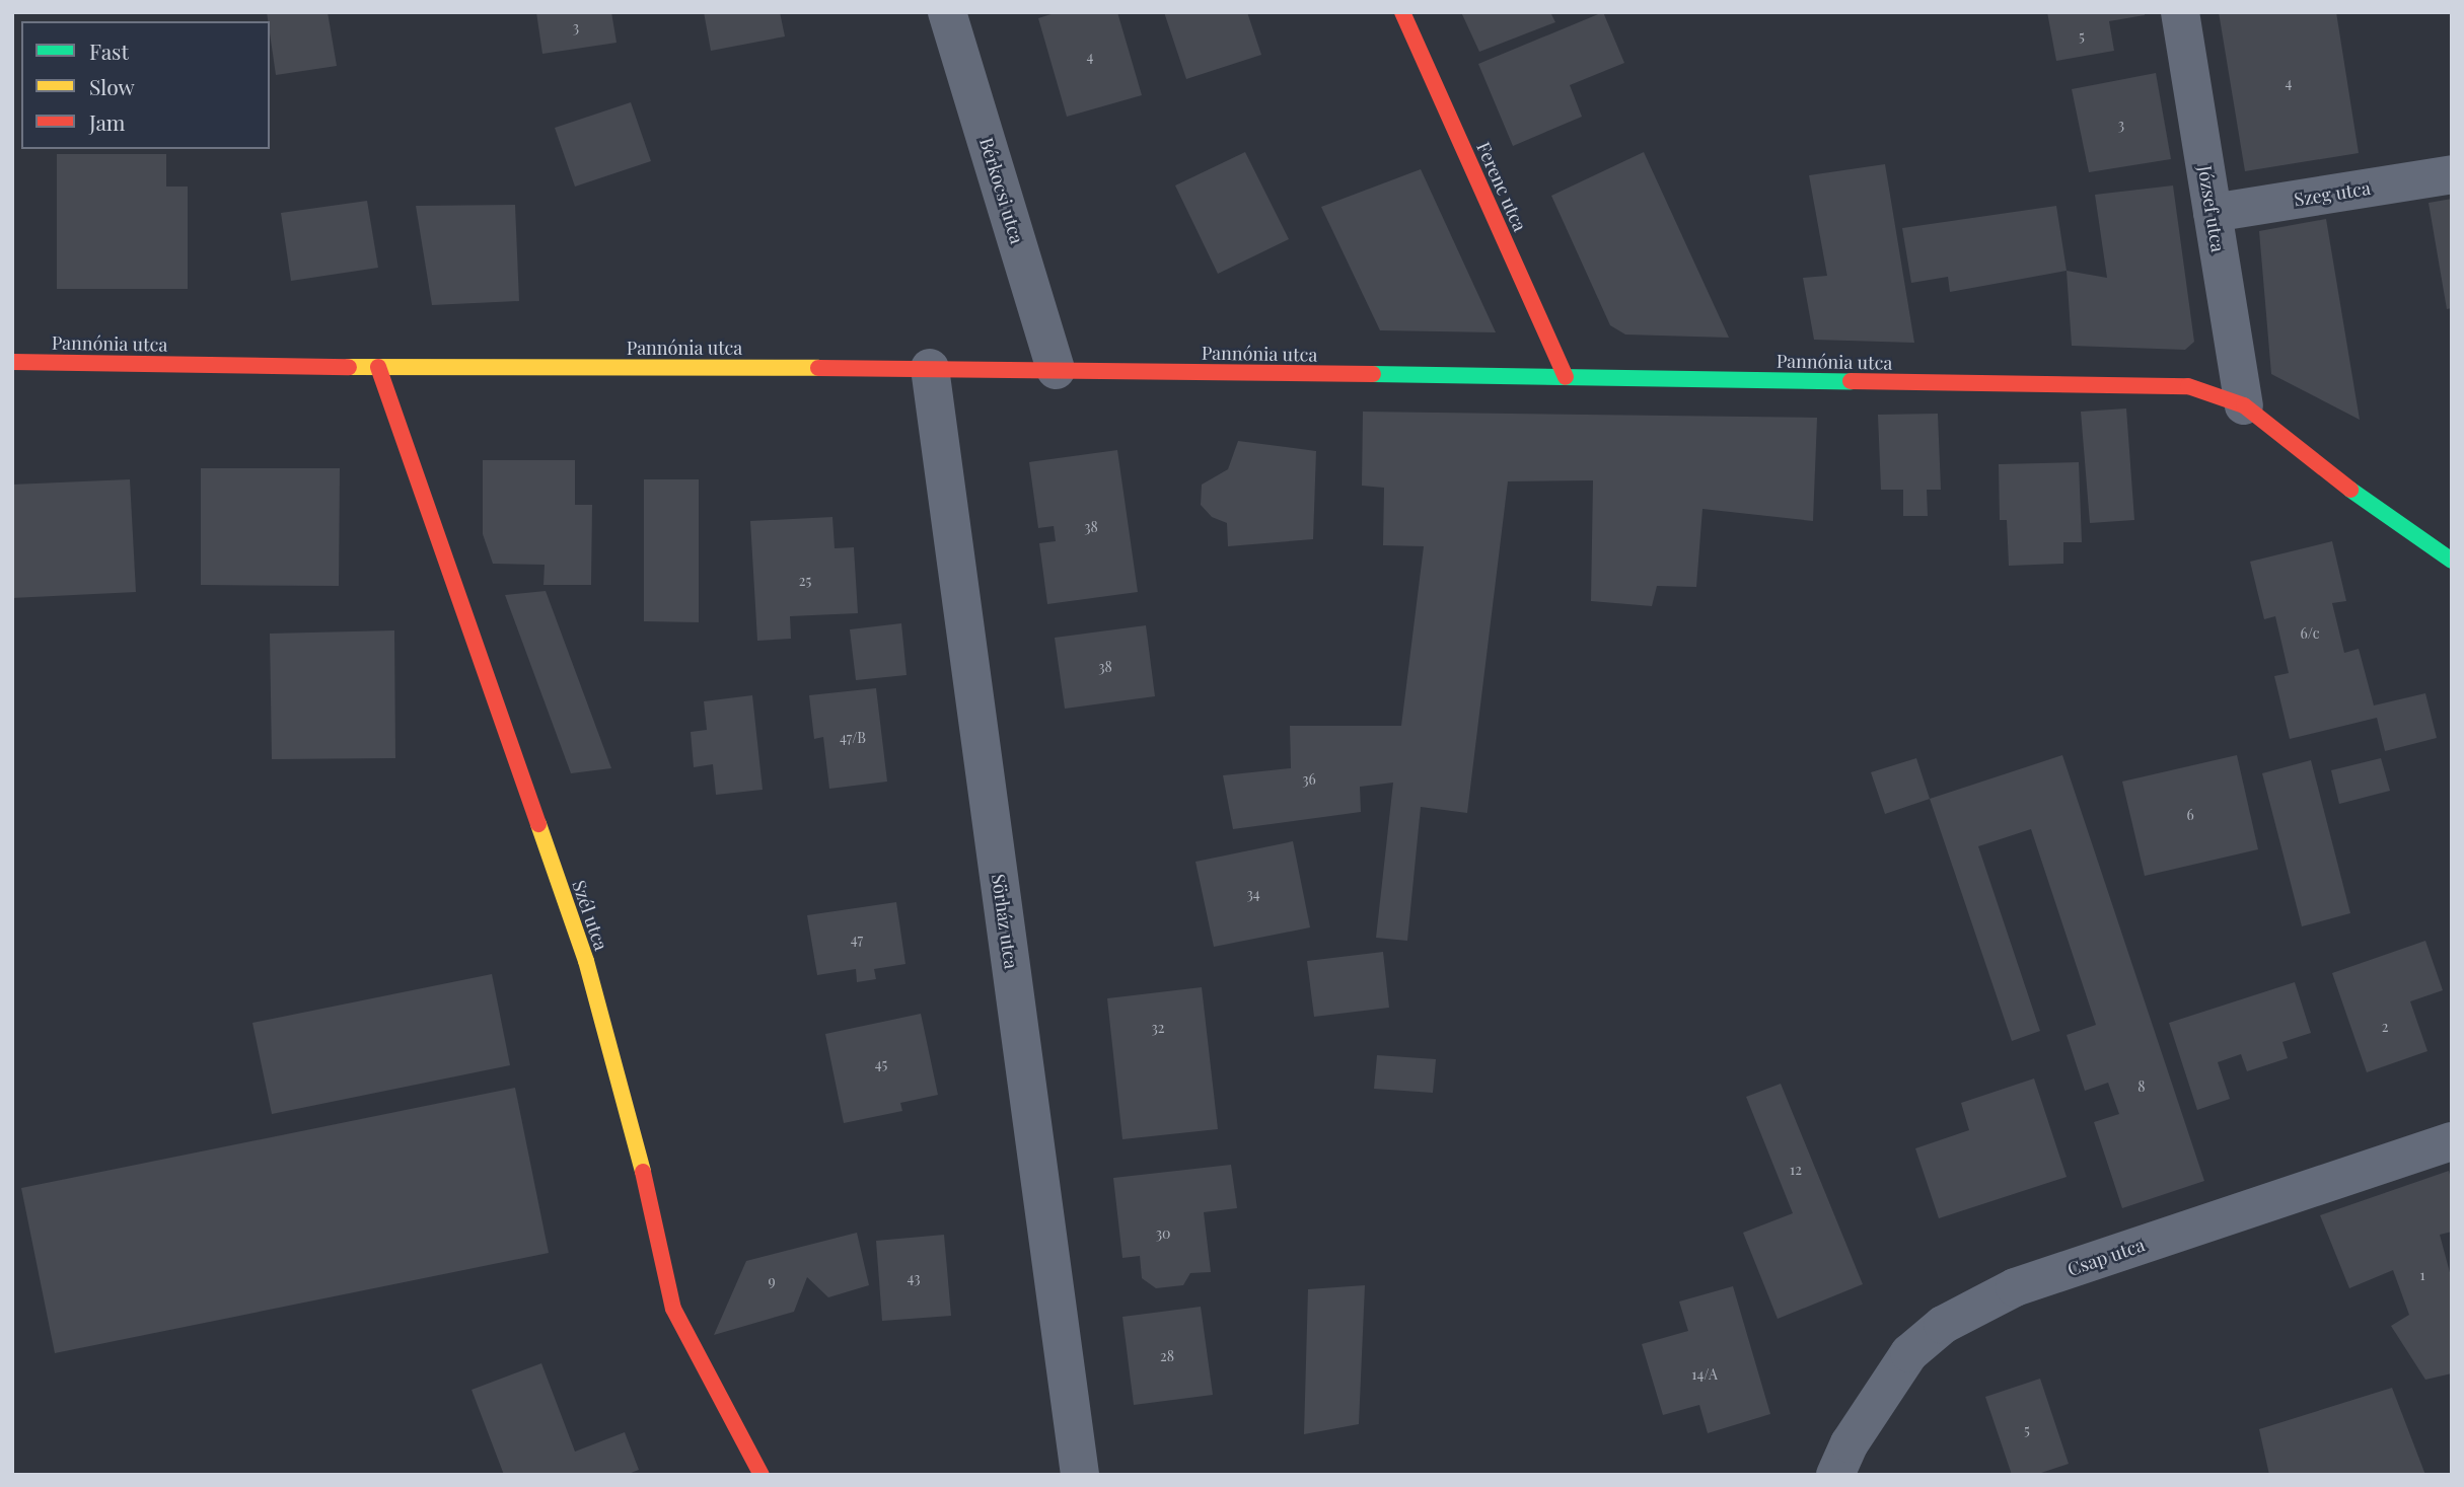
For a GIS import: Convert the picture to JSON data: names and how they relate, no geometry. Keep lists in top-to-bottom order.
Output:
{
  "streets": {
    "street": [
      "Ferenc utca",
      "Bérkocsi utca",
      "Szeg utca",
      "József utca",
      "Pannónia utca",
      "Szél utca",
      "Sörház utca",
      "Csap utca"
    ]
  },
  "crossings": [
    ["Ferenc utca", "Pannónia utca"],
    ["Bérkocsi utca", "Pannónia utca"],
    ["Szeg utca", "József utca"],
    ["József utca", "Pannónia utca"],
    ["Pannónia utca", "Szél utca"],
    ["Pannónia utca", "Sörház utca"]
  ],
  "house_numbers": [
    "3",
    "5",
    "4",
    "4",
    "3",
    "38",
    "25",
    "6/c",
    "38",
    "47/B",
    "36",
    "6",
    "34",
    "47",
    "2",
    "32",
    "45",
    "8",
    "12",
    "30",
    "1",
    "43",
    "9",
    "28",
    "14/A",
    "5"
  ],
  "legend": ["Fast", "Slow", "Jam"]
}
